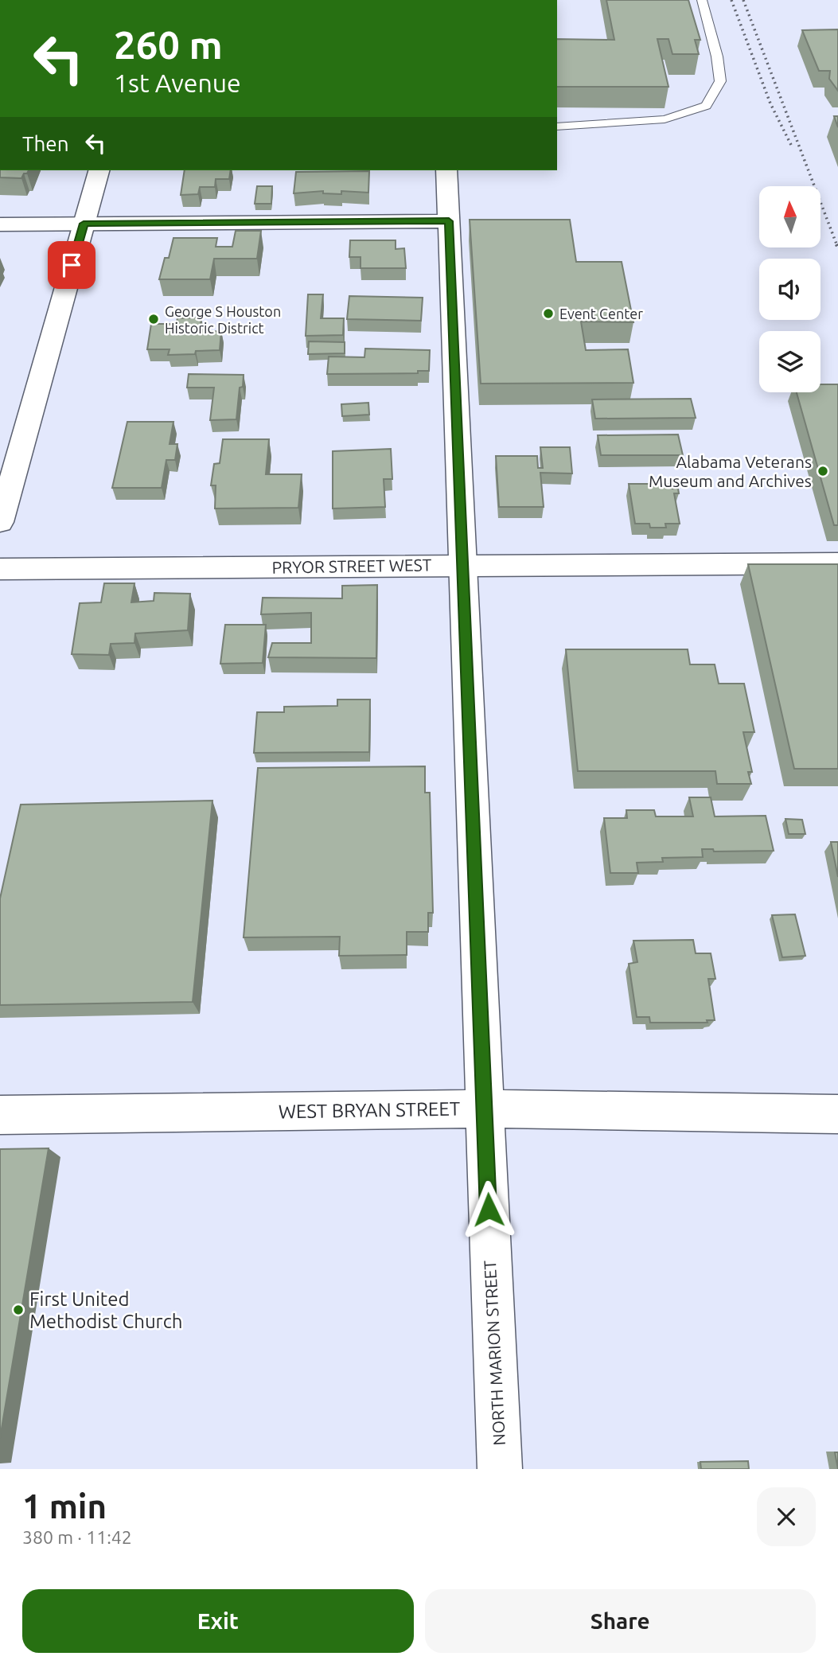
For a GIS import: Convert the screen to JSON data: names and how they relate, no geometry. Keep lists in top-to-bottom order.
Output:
{
  "streets": {
    "street": ["PRYOR STREET WEST", "WEST BRYAN STREET", "NORTH MARION STREET"]
  },
  "crossings": [
    ["PRYOR STREET WEST", "NORTH MARION STREET"],
    ["WEST BRYAN STREET", "NORTH MARION STREET"]
  ],
  "places": [
    "Event Center",
    "George S Houston Historic District",
    "Alabama Veterans Museum and Archives",
    "First United Methodist Church"
  ],
  "north": "top",
  "page": {
    "turn": ["260 m", "1st Avenue"],
    "then": "Then",
    "heading": ["1 min", "380 m · 11:42"],
    "buttons": ["Exit", "Share"]
  }
}
